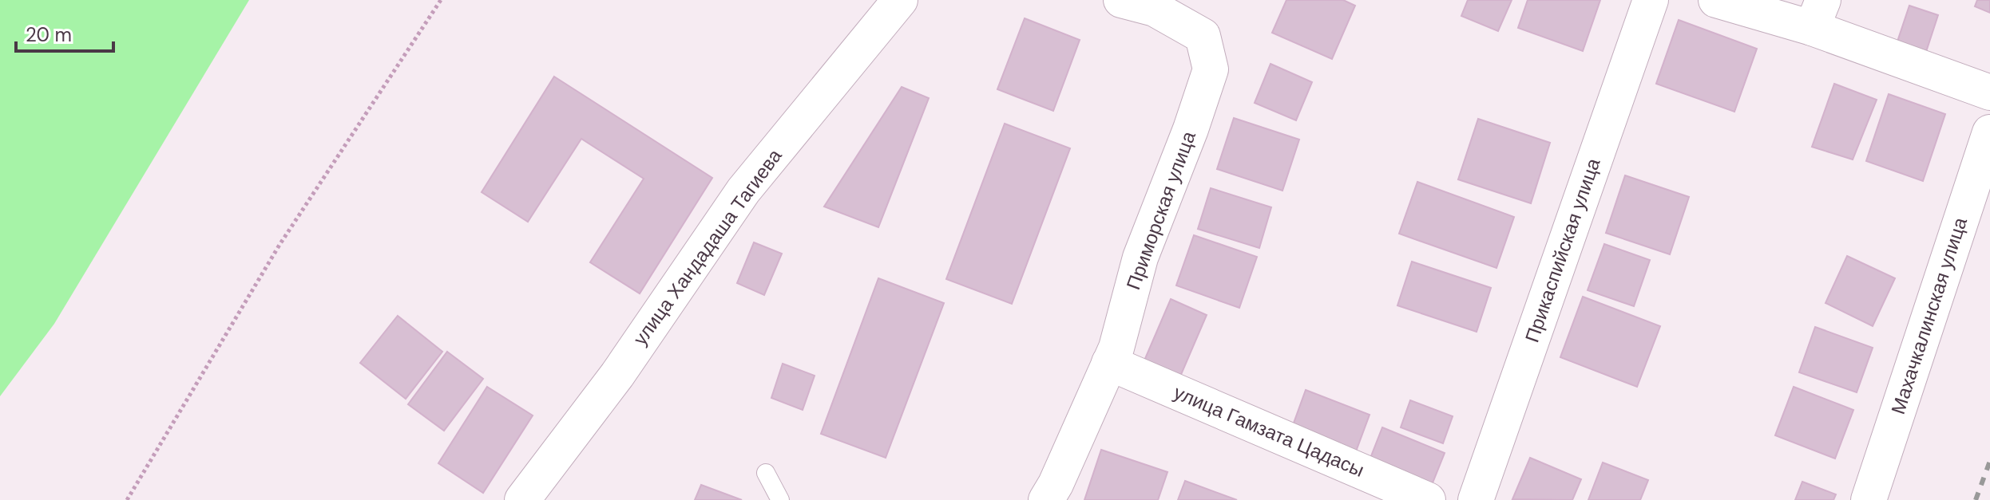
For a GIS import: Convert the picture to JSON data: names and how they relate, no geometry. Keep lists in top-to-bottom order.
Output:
{
  "streets": {
    "street": [
      "Приморская улица",
      "улица Хандадаша Тагиева",
      "Прикаспийская улица",
      "Махачкалинская улица",
      "улица Гамзата Цадасы"
    ]
  },
  "crossings": [
    ["Приморская улица", "улица Гамзата Цадасы"]
  ],
  "scale_bar": "20 m"
}
